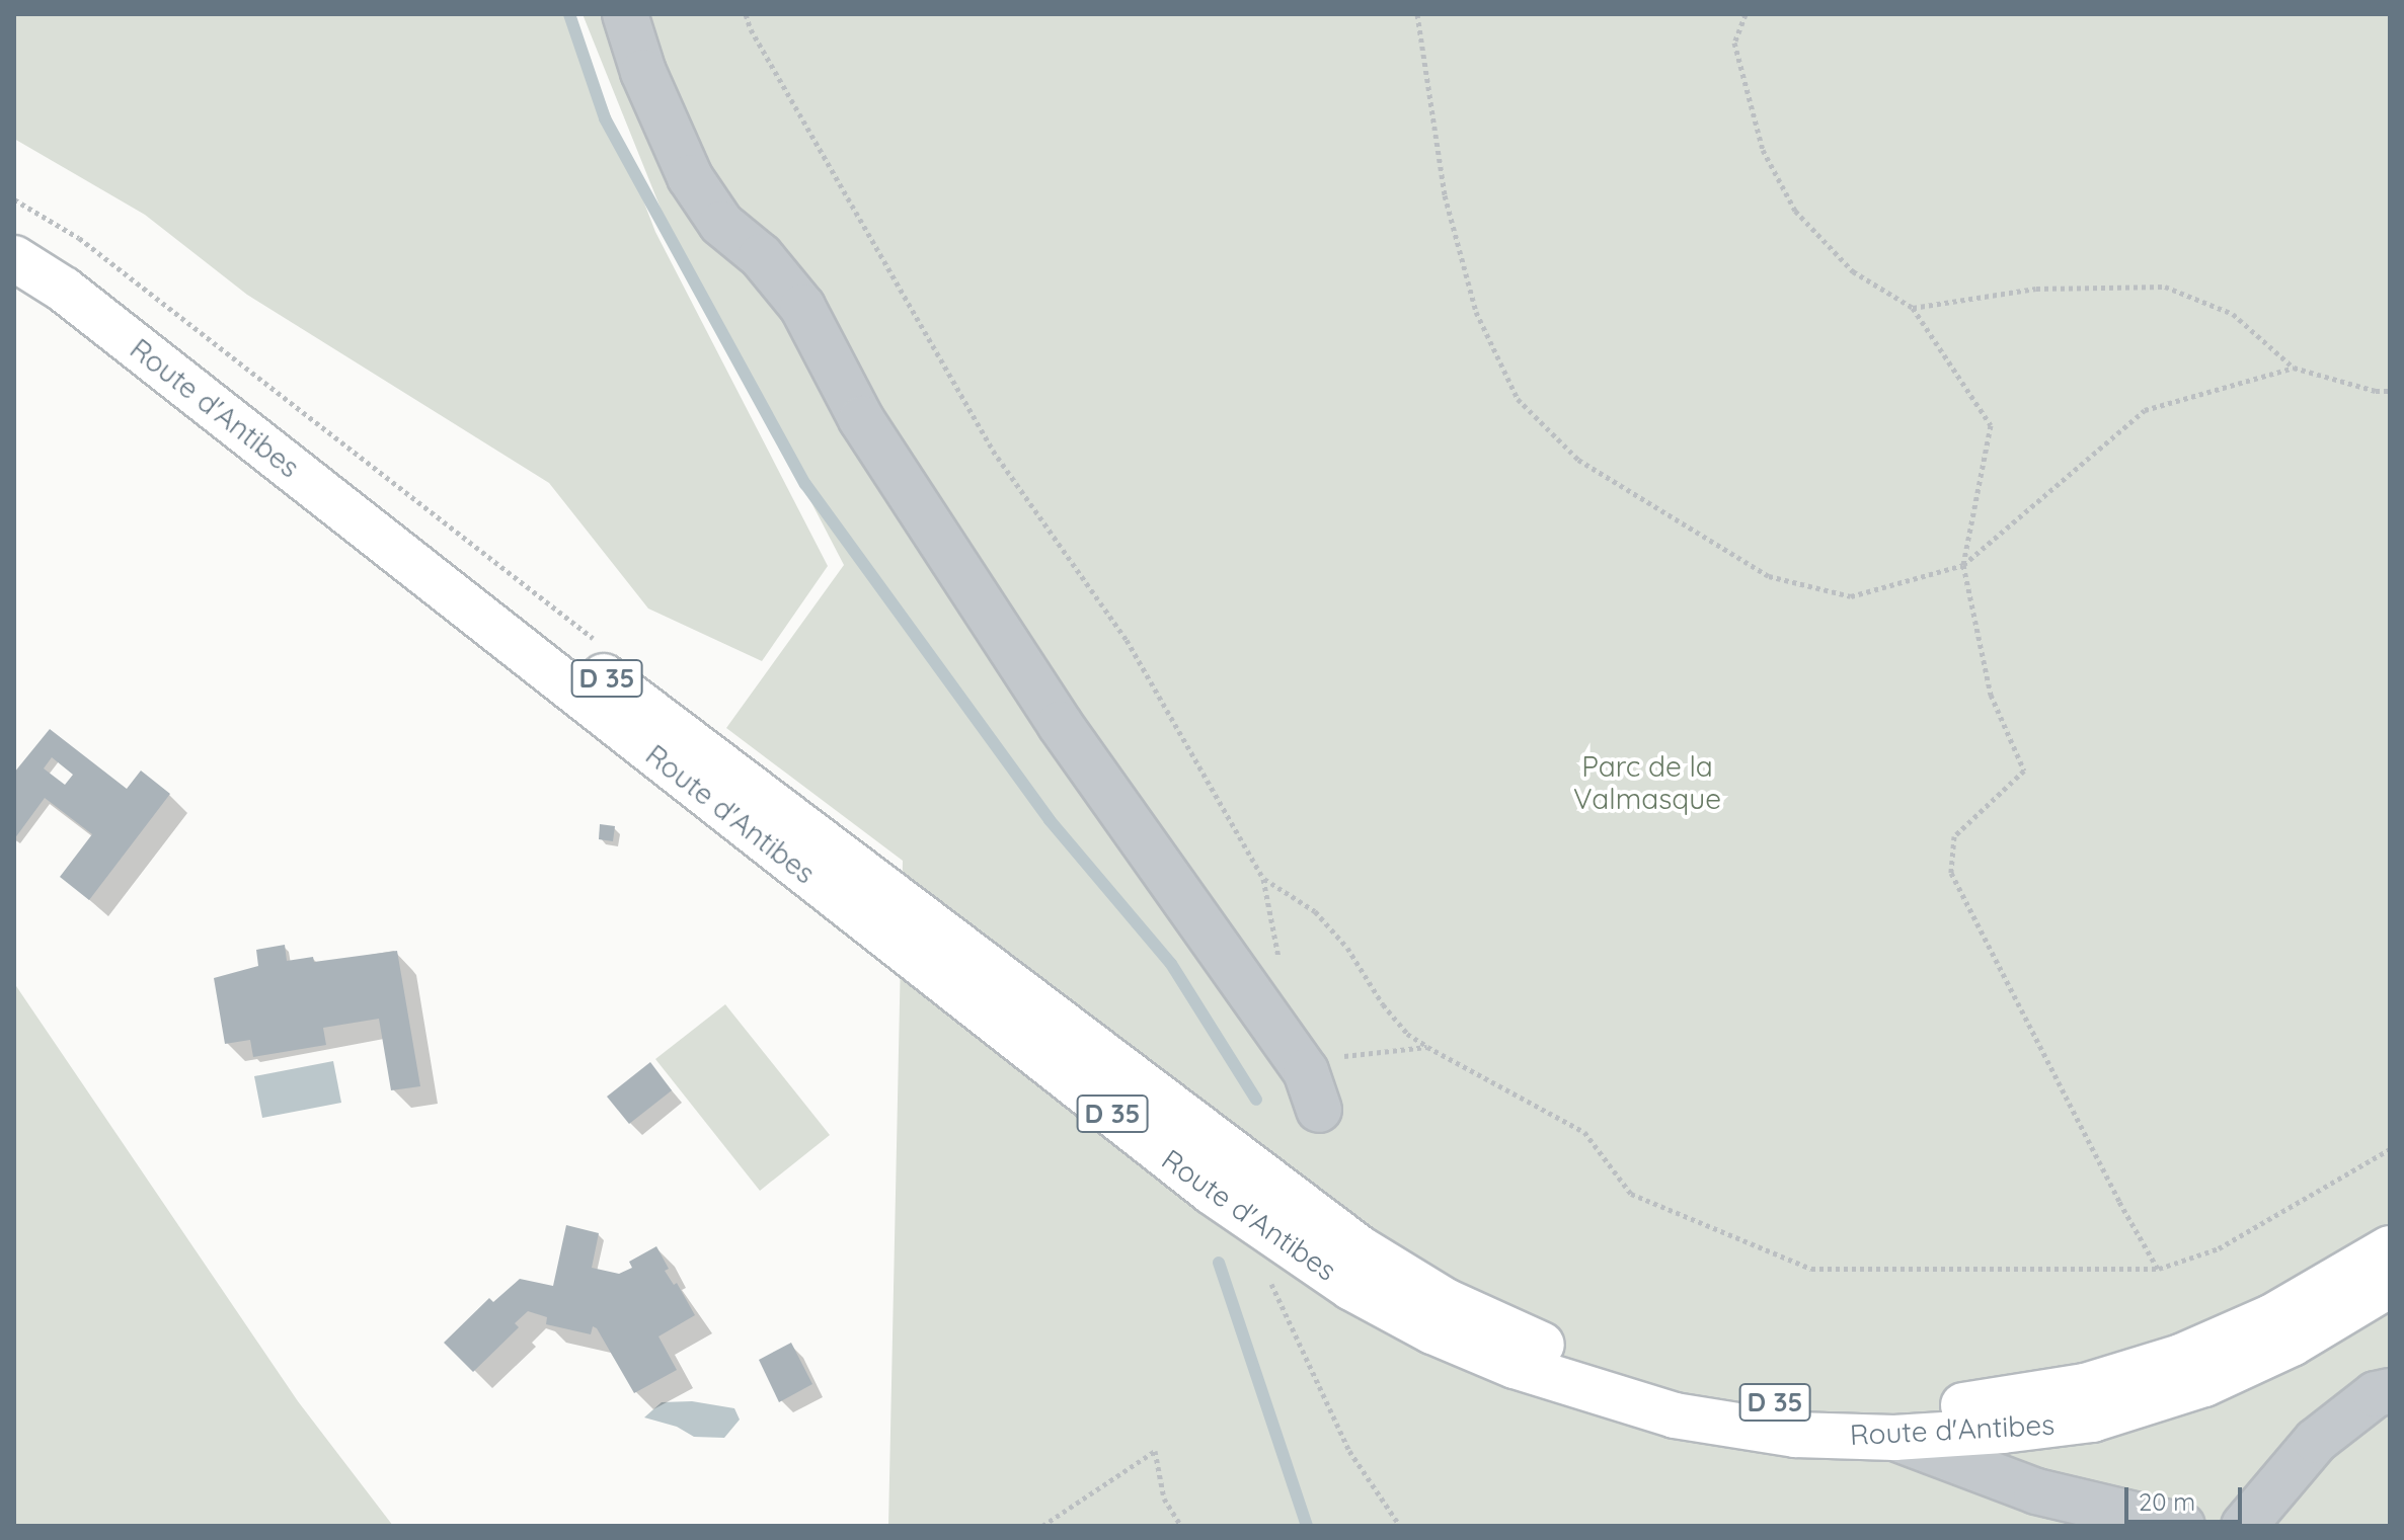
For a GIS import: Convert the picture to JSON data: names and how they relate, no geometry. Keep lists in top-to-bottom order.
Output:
{
  "streets": {
    "main road": ["Route d'Antibes", "D 35"]
  },
  "parks": ["Parc de la Valmasque"],
  "scale_bar": "20 m"
}
